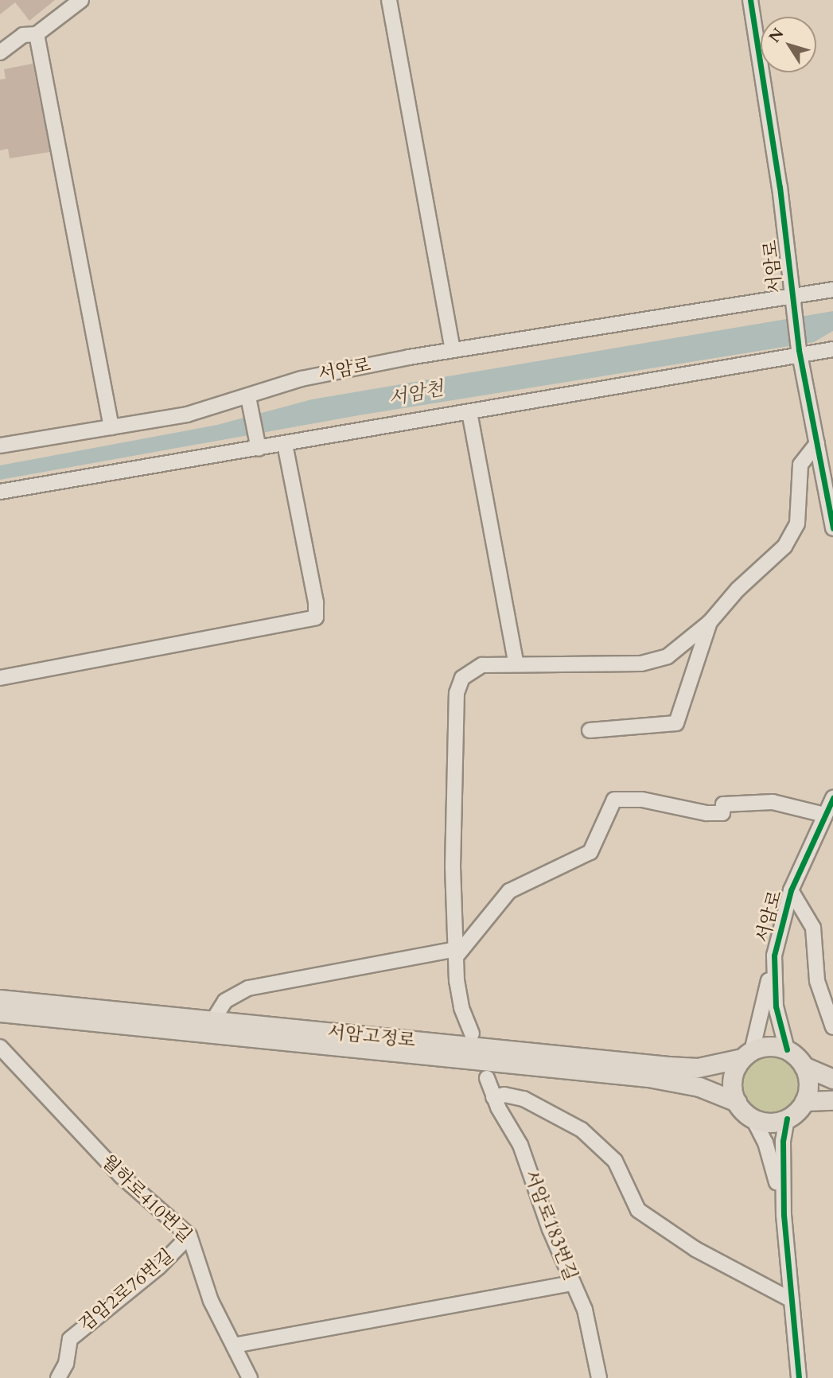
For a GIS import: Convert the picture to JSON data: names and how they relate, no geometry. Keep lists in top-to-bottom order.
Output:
{
  "streets": {
    "main road": ["서암고정로"],
    "street": [
      "서암로",
      "월하로410번길",
      "서암로183번길",
      "검암2로76번길"
    ]
  },
  "crossings": [
    ["서암로", "서암고정로"],
    ["월하로410번길", "검암2로76번길"]
  ],
  "water": ["서암천"],
  "north": "top left"
}
